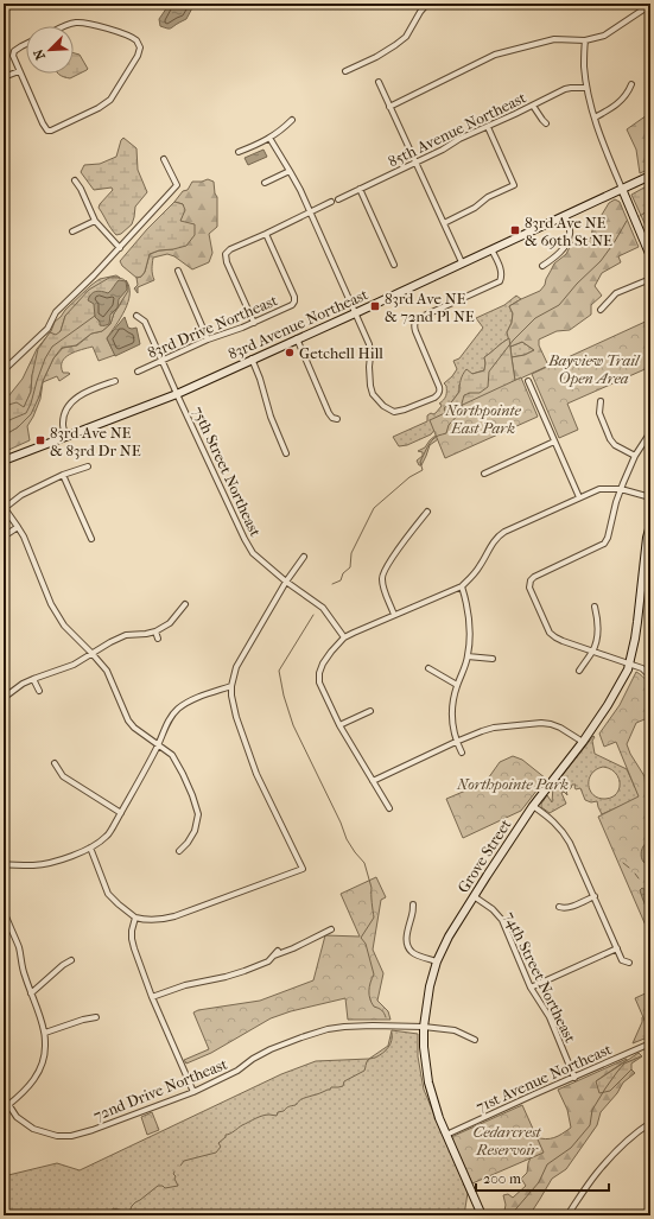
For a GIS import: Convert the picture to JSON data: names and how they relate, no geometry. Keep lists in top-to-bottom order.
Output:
{
  "streets": {
    "street": [
      "85th Avenue Northeast",
      "83rd Avenue Northeast",
      "83rd Drive Northeast",
      "75th Street Northeast",
      "Grove Street",
      "74th Street Northeast",
      "71st Avenue Northeast",
      "72nd Drive Northeast"
    ]
  },
  "crossings": [
    ["83rd Avenue Northeast", "75th Street Northeast"],
    ["83rd Drive Northeast", "75th Street Northeast"],
    ["Grove Street", "74th Street Northeast"],
    ["Grove Street", "71st Avenue Northeast"],
    ["Grove Street", "72nd Drive Northeast"],
    ["74th Street Northeast", "71st Avenue Northeast"]
  ],
  "parks": [
    "Bayview Trail Open Area",
    "Northpointe East Park",
    "Northpointe Park",
    "Cedarcrest Reservoir"
  ],
  "places": {
    "transit": ["83rd Ave NE & 69th St NE", "83rd Ave NE & 72nd Pl NE", "83rd Ave NE & 83rd Dr NE"],
    "other": ["Getchell Hill"]
  },
  "scale_bar": "200 m",
  "north": "bottom left"
}
